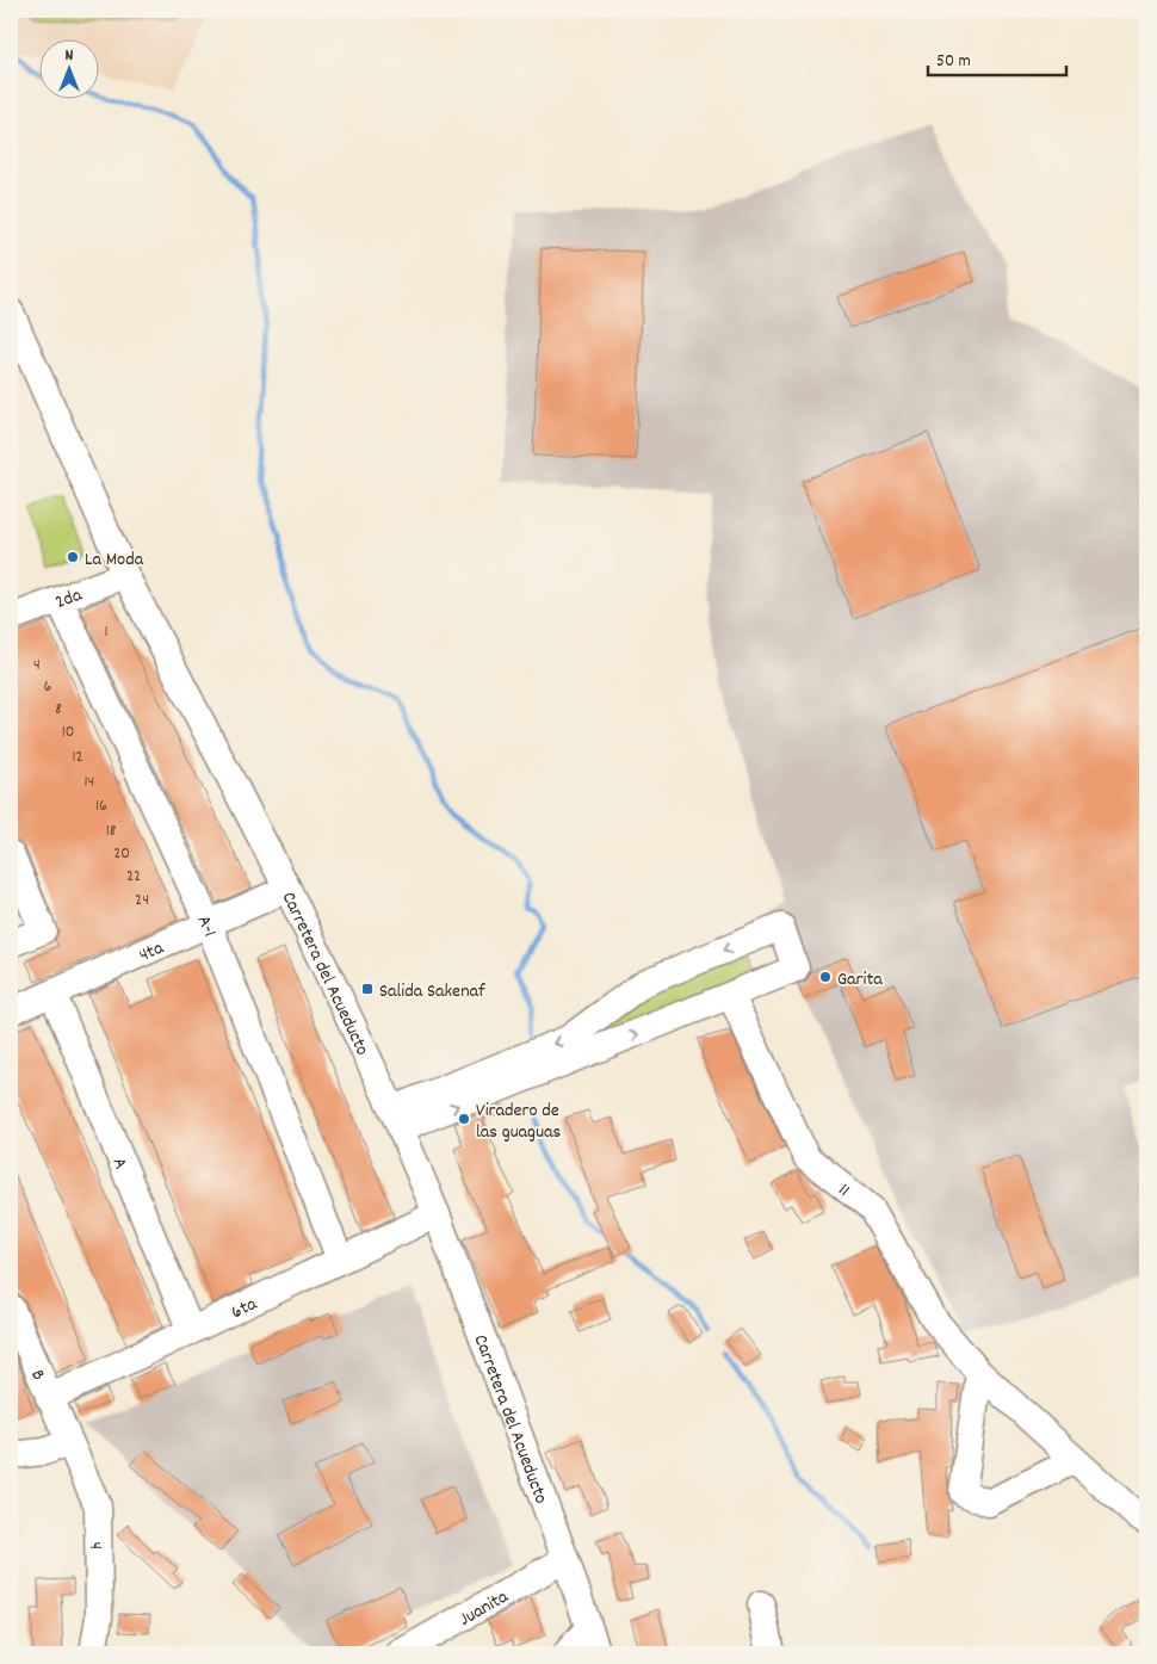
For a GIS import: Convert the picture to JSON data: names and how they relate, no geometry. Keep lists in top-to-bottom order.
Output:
{
  "streets": {
    "street": [
      "2da",
      "A-1",
      "4ta",
      "Carretera del Acueducto",
      "A",
      "11",
      "6ta",
      "B",
      "4",
      "Juanita"
    ]
  },
  "crossings": [
    ["2da", "A-1"],
    ["2da", "Carretera del Acueducto"],
    ["A-1", "4ta"],
    ["A-1", "6ta"],
    ["4ta", "Carretera del Acueducto"],
    ["4ta", "A"],
    ["Carretera del Acueducto", "6ta"],
    ["Carretera del Acueducto", "Juanita"],
    ["A", "6ta"],
    ["6ta", "B"],
    ["B", "4"]
  ],
  "places": {
    "other": ["La Moda", "Garita", "Viradero de las guaguas"],
    "transit": ["Salida Sakenaf"]
  },
  "house_numbers": [
    "1",
    "4",
    "6",
    "8",
    "10",
    "12",
    "14",
    "16",
    "18",
    "20",
    "22",
    "24"
  ],
  "scale_bar": "50 m",
  "north": "top"
}
